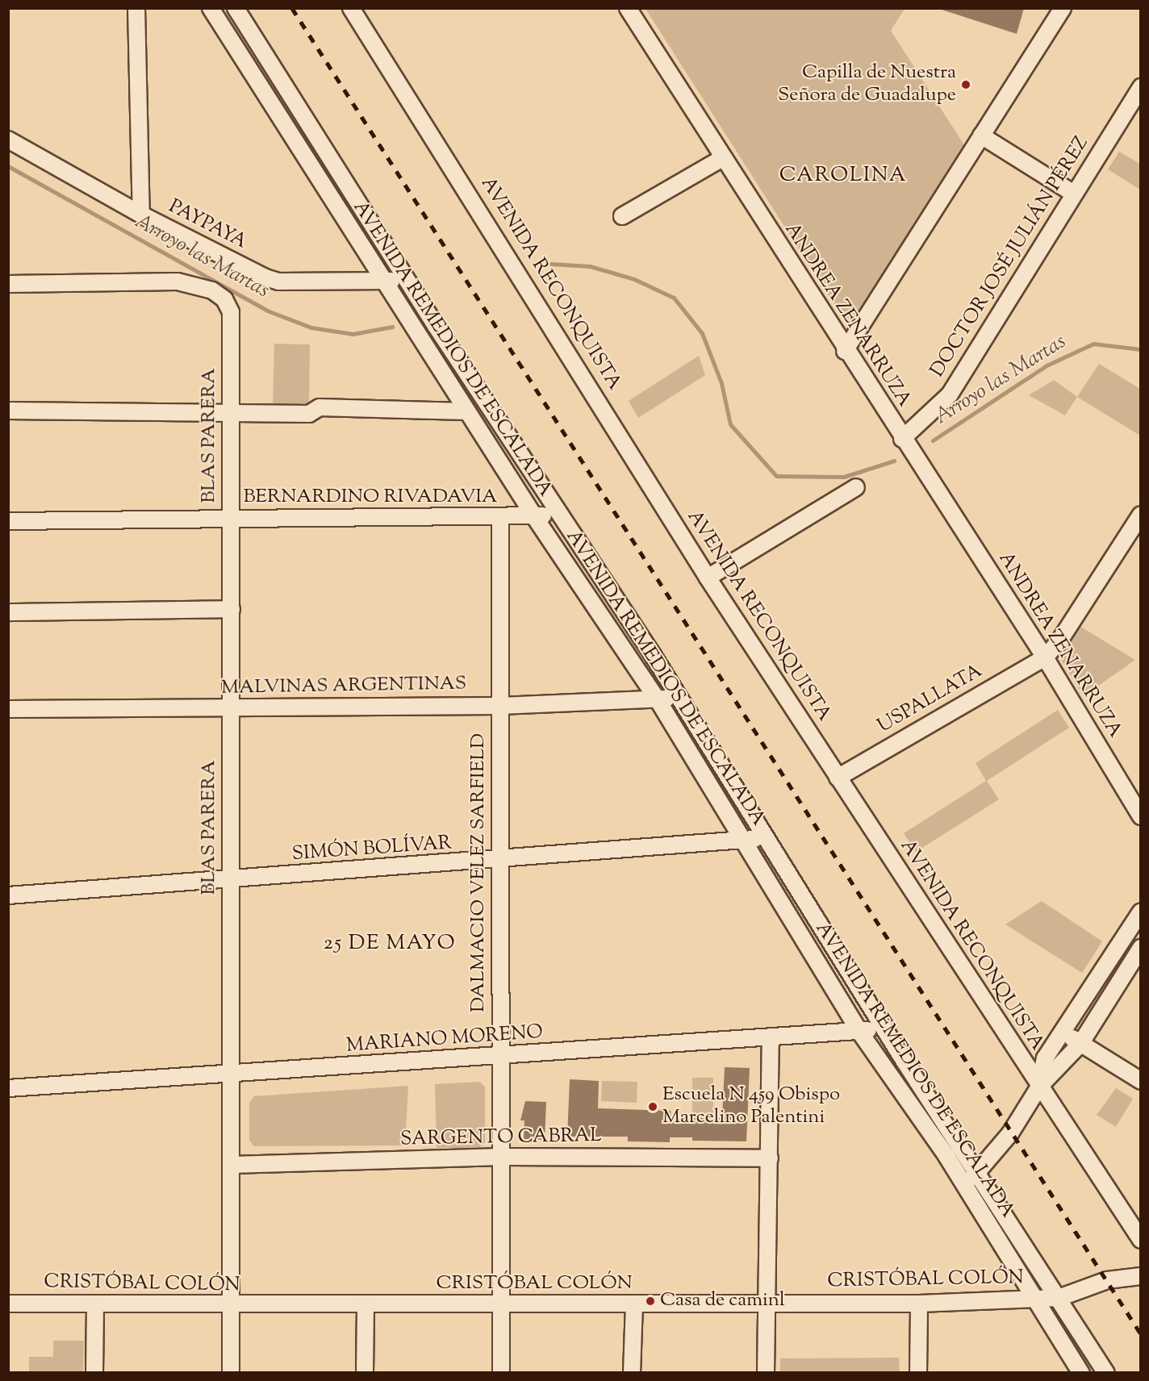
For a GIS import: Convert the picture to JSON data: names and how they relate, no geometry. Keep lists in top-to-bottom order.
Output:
{
  "streets": {
    "street": [
      "PAYPAYA",
      "DOCTOR JOSÉ JULIÁN PÉREZ",
      "AVENIDA RECONQUISTA",
      "ANDREA ZENARRUZA",
      "AVENIDA REMEDIOS DE ESCALADA",
      "BLAS PARERA",
      "BERNARDINO RIVADAVIA",
      "MALVINAS ARGENTINAS",
      "USPALLATA",
      "SIMÓN BOLÍVAR",
      "DALMACIO VELEZ SARFIELD",
      "MARIANO MORENO",
      "SARGENTO CABRAL",
      "CRISTÓBAL COLÓN"
    ]
  },
  "crossings": [
    ["PAYPAYA", "AVENIDA REMEDIOS DE ESCALADA"],
    ["DOCTOR JOSÉ JULIÁN PÉREZ", "ANDREA ZENARRUZA"],
    ["AVENIDA RECONQUISTA", "USPALLATA"],
    ["ANDREA ZENARRUZA", "USPALLATA"],
    ["AVENIDA REMEDIOS DE ESCALADA", "BERNARDINO RIVADAVIA"],
    ["AVENIDA REMEDIOS DE ESCALADA", "MALVINAS ARGENTINAS"],
    ["AVENIDA REMEDIOS DE ESCALADA", "SIMÓN BOLÍVAR"],
    ["AVENIDA REMEDIOS DE ESCALADA", "MARIANO MORENO"],
    ["AVENIDA REMEDIOS DE ESCALADA", "CRISTÓBAL COLÓN"],
    ["BLAS PARERA", "BERNARDINO RIVADAVIA"],
    ["BLAS PARERA", "MALVINAS ARGENTINAS"],
    ["BLAS PARERA", "SIMÓN BOLÍVAR"],
    ["BLAS PARERA", "MARIANO MORENO"],
    ["BLAS PARERA", "SARGENTO CABRAL"],
    ["BLAS PARERA", "CRISTÓBAL COLÓN"],
    ["BERNARDINO RIVADAVIA", "DALMACIO VELEZ SARFIELD"],
    ["MALVINAS ARGENTINAS", "DALMACIO VELEZ SARFIELD"],
    ["SIMÓN BOLÍVAR", "DALMACIO VELEZ SARFIELD"],
    ["DALMACIO VELEZ SARFIELD", "MARIANO MORENO"],
    ["DALMACIO VELEZ SARFIELD", "SARGENTO CABRAL"],
    ["DALMACIO VELEZ SARFIELD", "CRISTÓBAL COLÓN"]
  ],
  "districts": ["CAROLINA", "25 DE MAYO"],
  "water": ["Arroyo las Martas"],
  "places": ["Capilla de Nuestra Señora de Guadalupe", "Escuela N 459 Obispo Marcelino Palentini", "Casa de caminl"]
}
